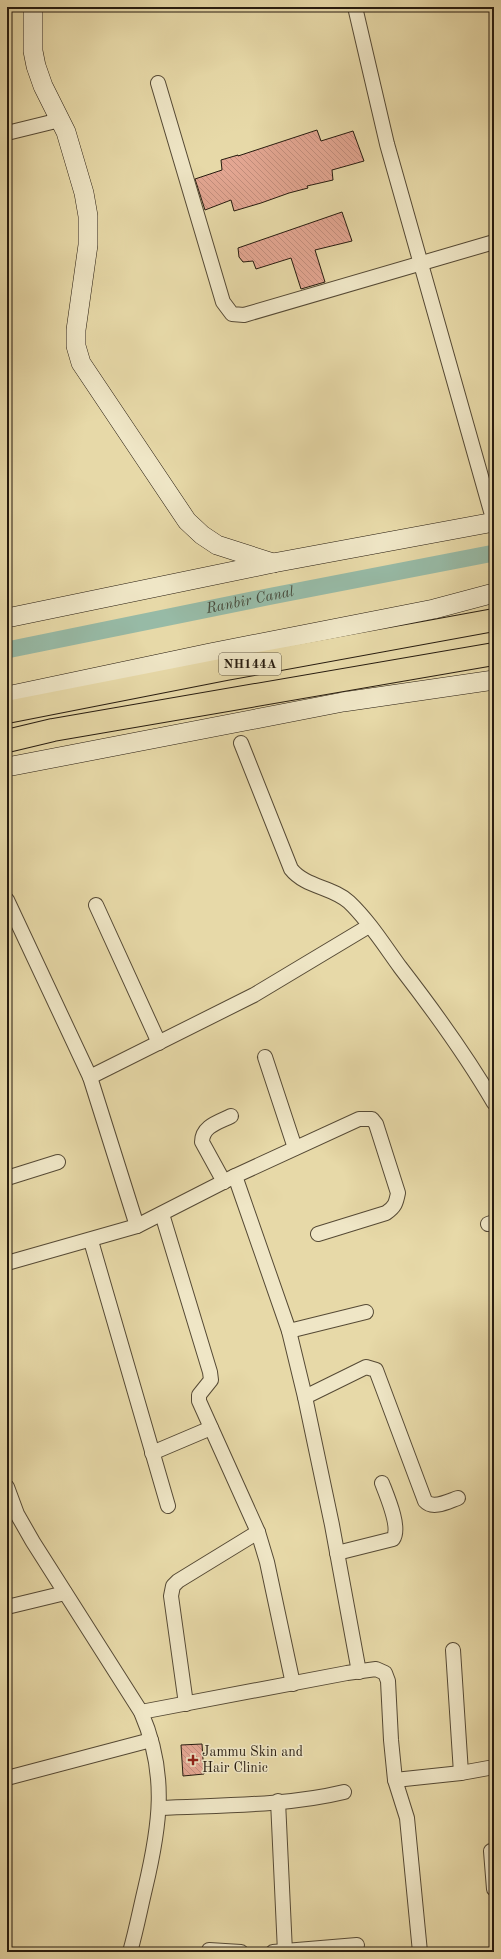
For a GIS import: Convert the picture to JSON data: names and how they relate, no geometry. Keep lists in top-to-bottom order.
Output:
{
  "streets": {
    "highway": ["NH144A"]
  },
  "water": ["Ranbir Canal"],
  "places": {
    "health": ["Jammu Skin and Hair Clinic"]
  }
}
